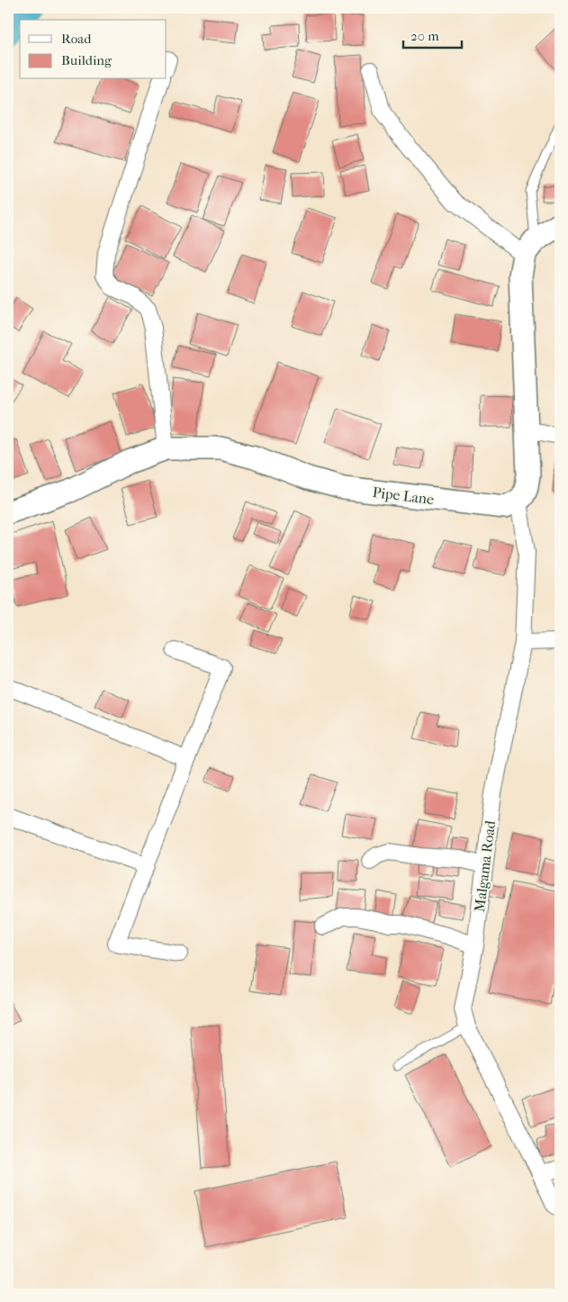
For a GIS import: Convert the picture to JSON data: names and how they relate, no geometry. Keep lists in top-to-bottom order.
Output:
{
  "streets": {
    "street": ["Pipe Lane", "Malgama Road"]
  },
  "crossings": [
    ["Pipe Lane", "Malgama Road"]
  ],
  "legend": ["Road", "Building"],
  "scale_bar": "20 m"
}
